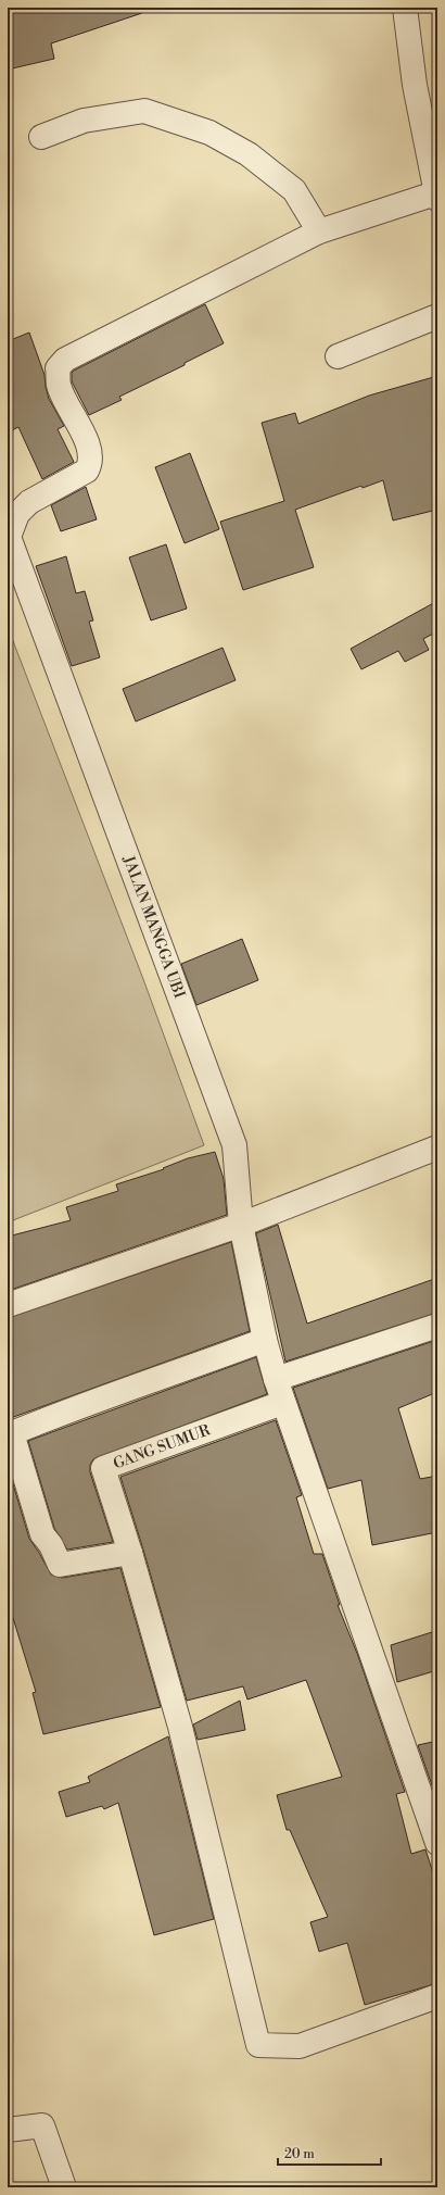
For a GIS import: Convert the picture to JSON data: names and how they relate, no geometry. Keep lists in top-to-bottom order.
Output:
{
  "streets": {
    "street": ["JALAN MANGGA UBI", "GANG SUMUR"]
  },
  "crossings": [
    ["JALAN MANGGA UBI", "GANG SUMUR"]
  ],
  "scale_bar": "20 m"
}
